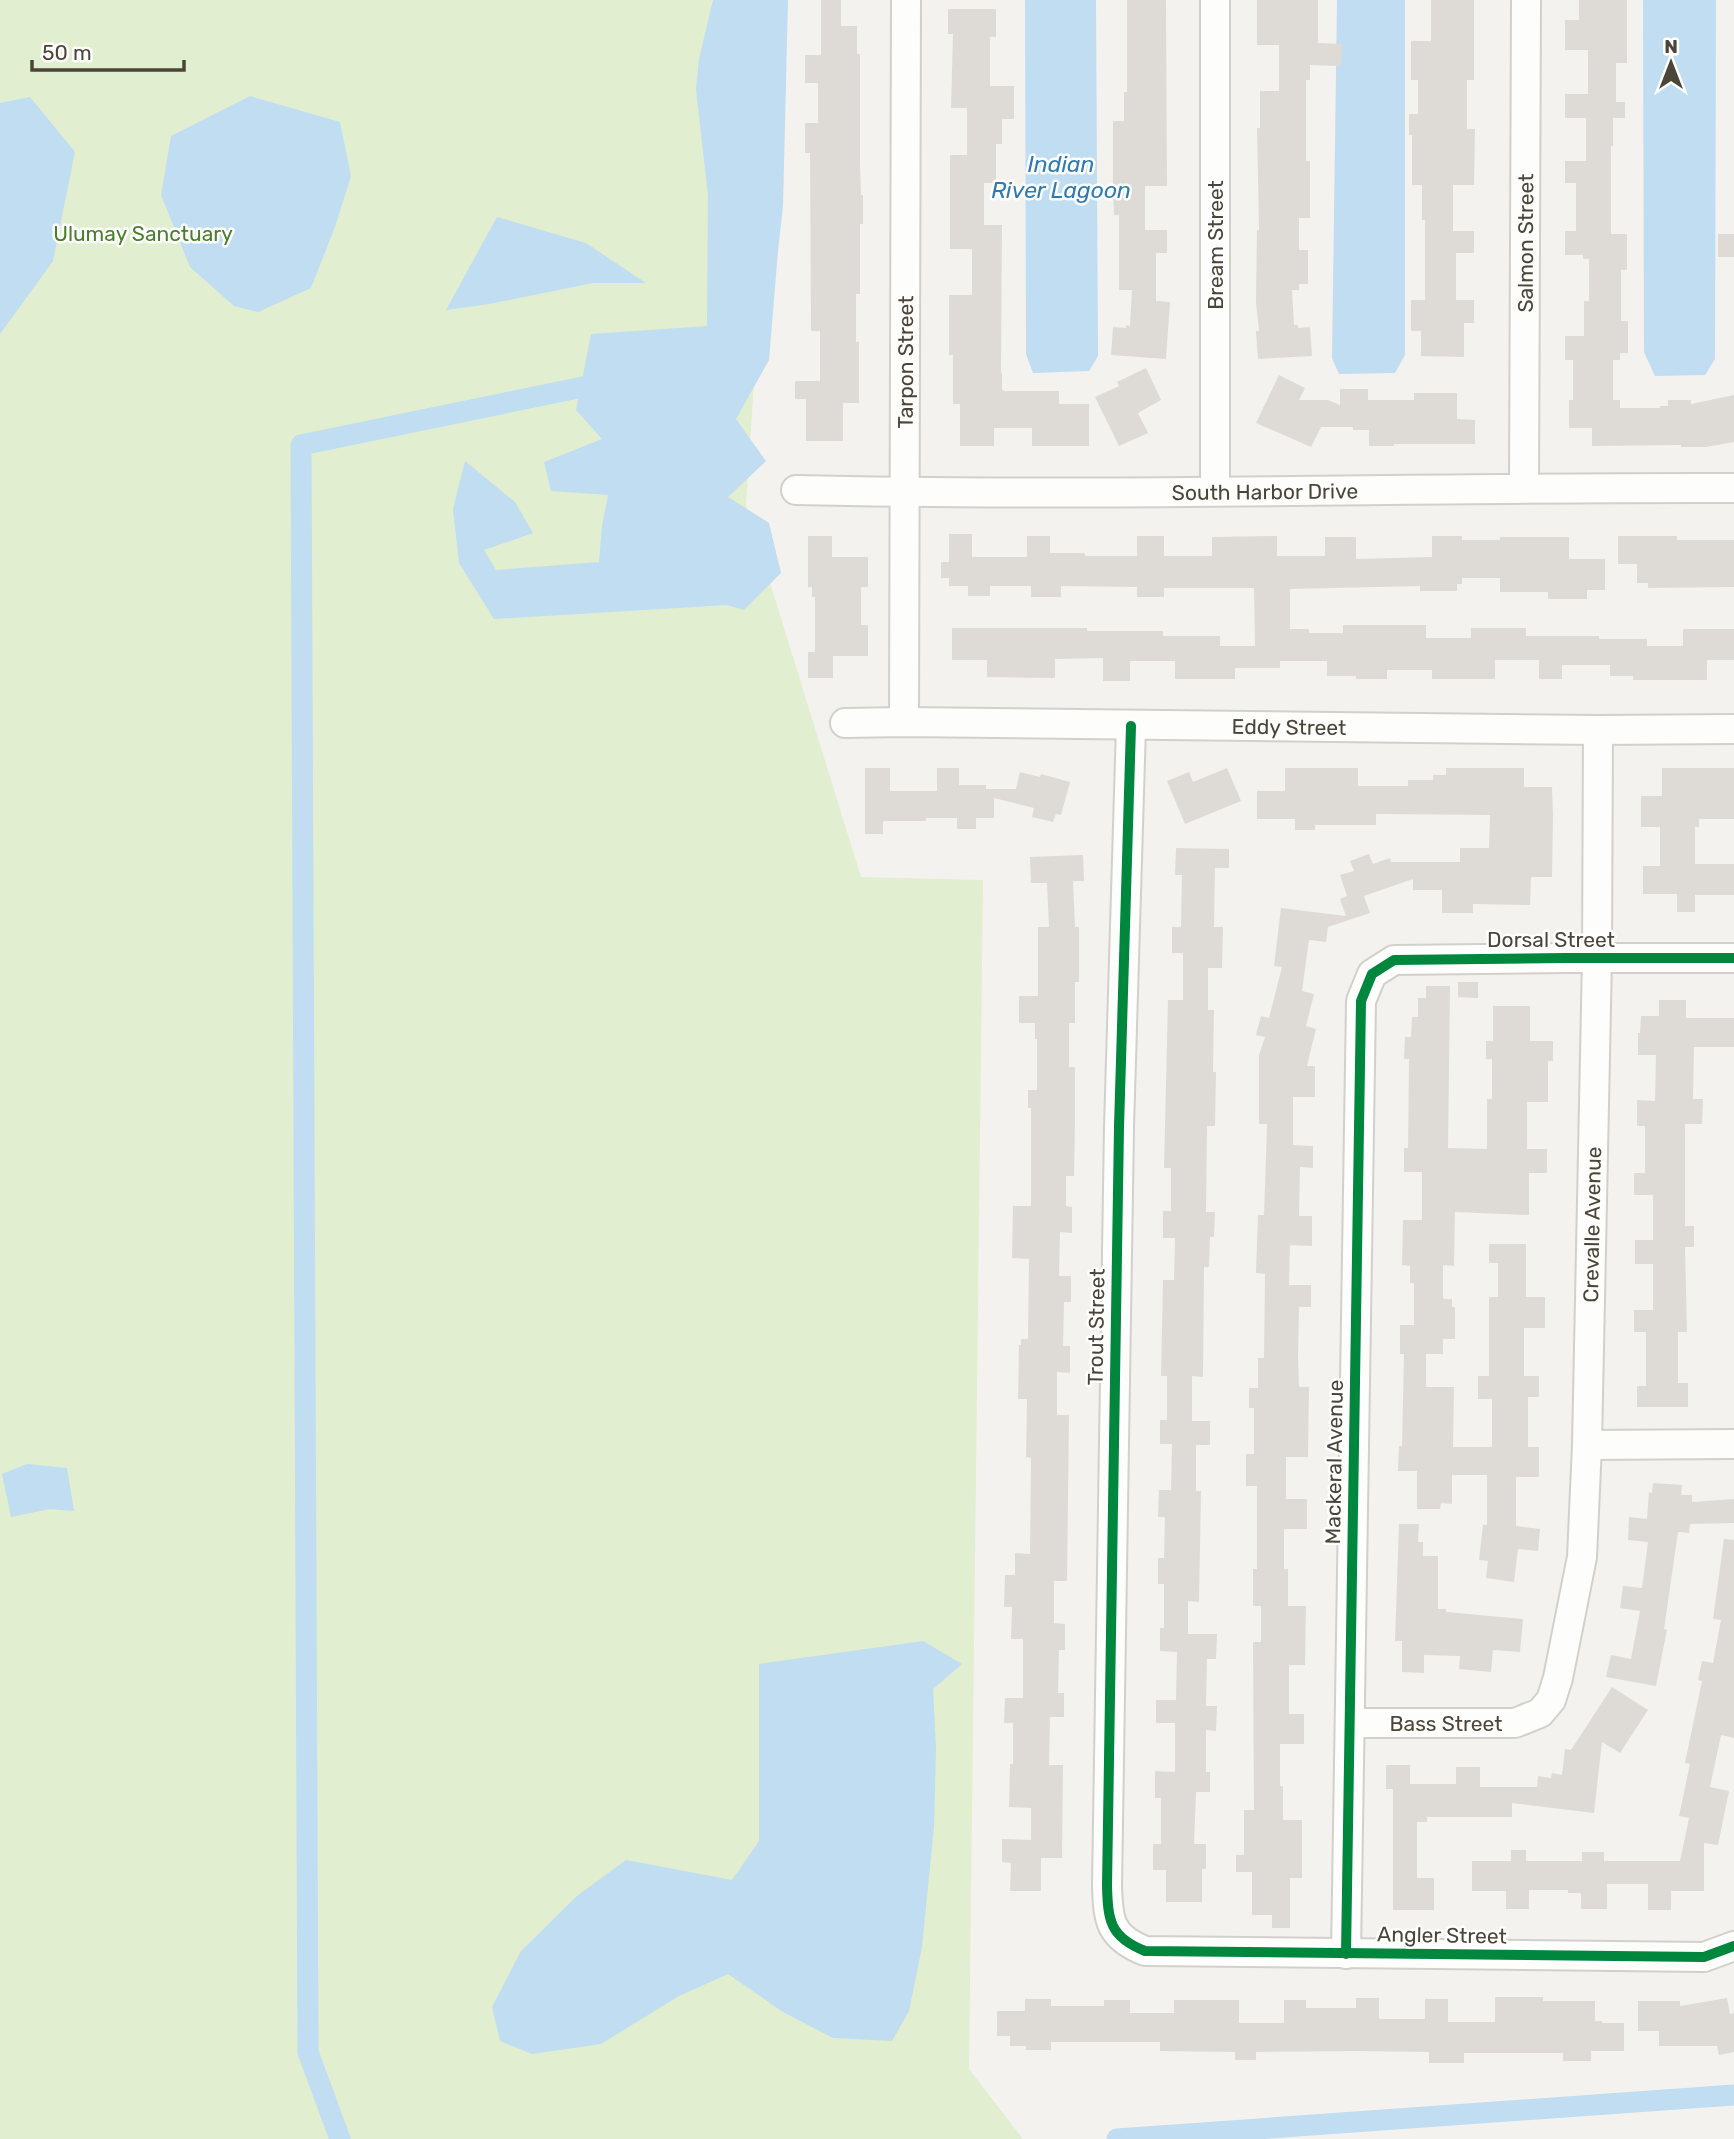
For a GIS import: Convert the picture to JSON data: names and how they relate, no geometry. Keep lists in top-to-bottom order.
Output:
{
  "streets": {
    "street": [
      "Salmon Street",
      "Bream Street",
      "Tarpon Street",
      "South Harbor Drive",
      "Eddy Street",
      "Dorsal Street",
      "Crevalle Avenue",
      "Trout Street",
      "Mackeral Avenue",
      "Bass Street",
      "Angler Street"
    ]
  },
  "crossings": [
    ["Salmon Street", "South Harbor Drive"],
    ["Bream Street", "South Harbor Drive"],
    ["Tarpon Street", "South Harbor Drive"],
    ["Tarpon Street", "Eddy Street"],
    ["Eddy Street", "Crevalle Avenue"],
    ["Eddy Street", "Trout Street"],
    ["Dorsal Street", "Crevalle Avenue"],
    ["Dorsal Street", "Mackeral Avenue"],
    ["Crevalle Avenue", "Bass Street"],
    ["Trout Street", "Angler Street"],
    ["Mackeral Avenue", "Bass Street"],
    ["Mackeral Avenue", "Angler Street"]
  ],
  "water": ["Indian River Lagoon"],
  "parks": ["Ulumay Sanctuary"],
  "scale_bar": "50 m",
  "north": "top"
}
